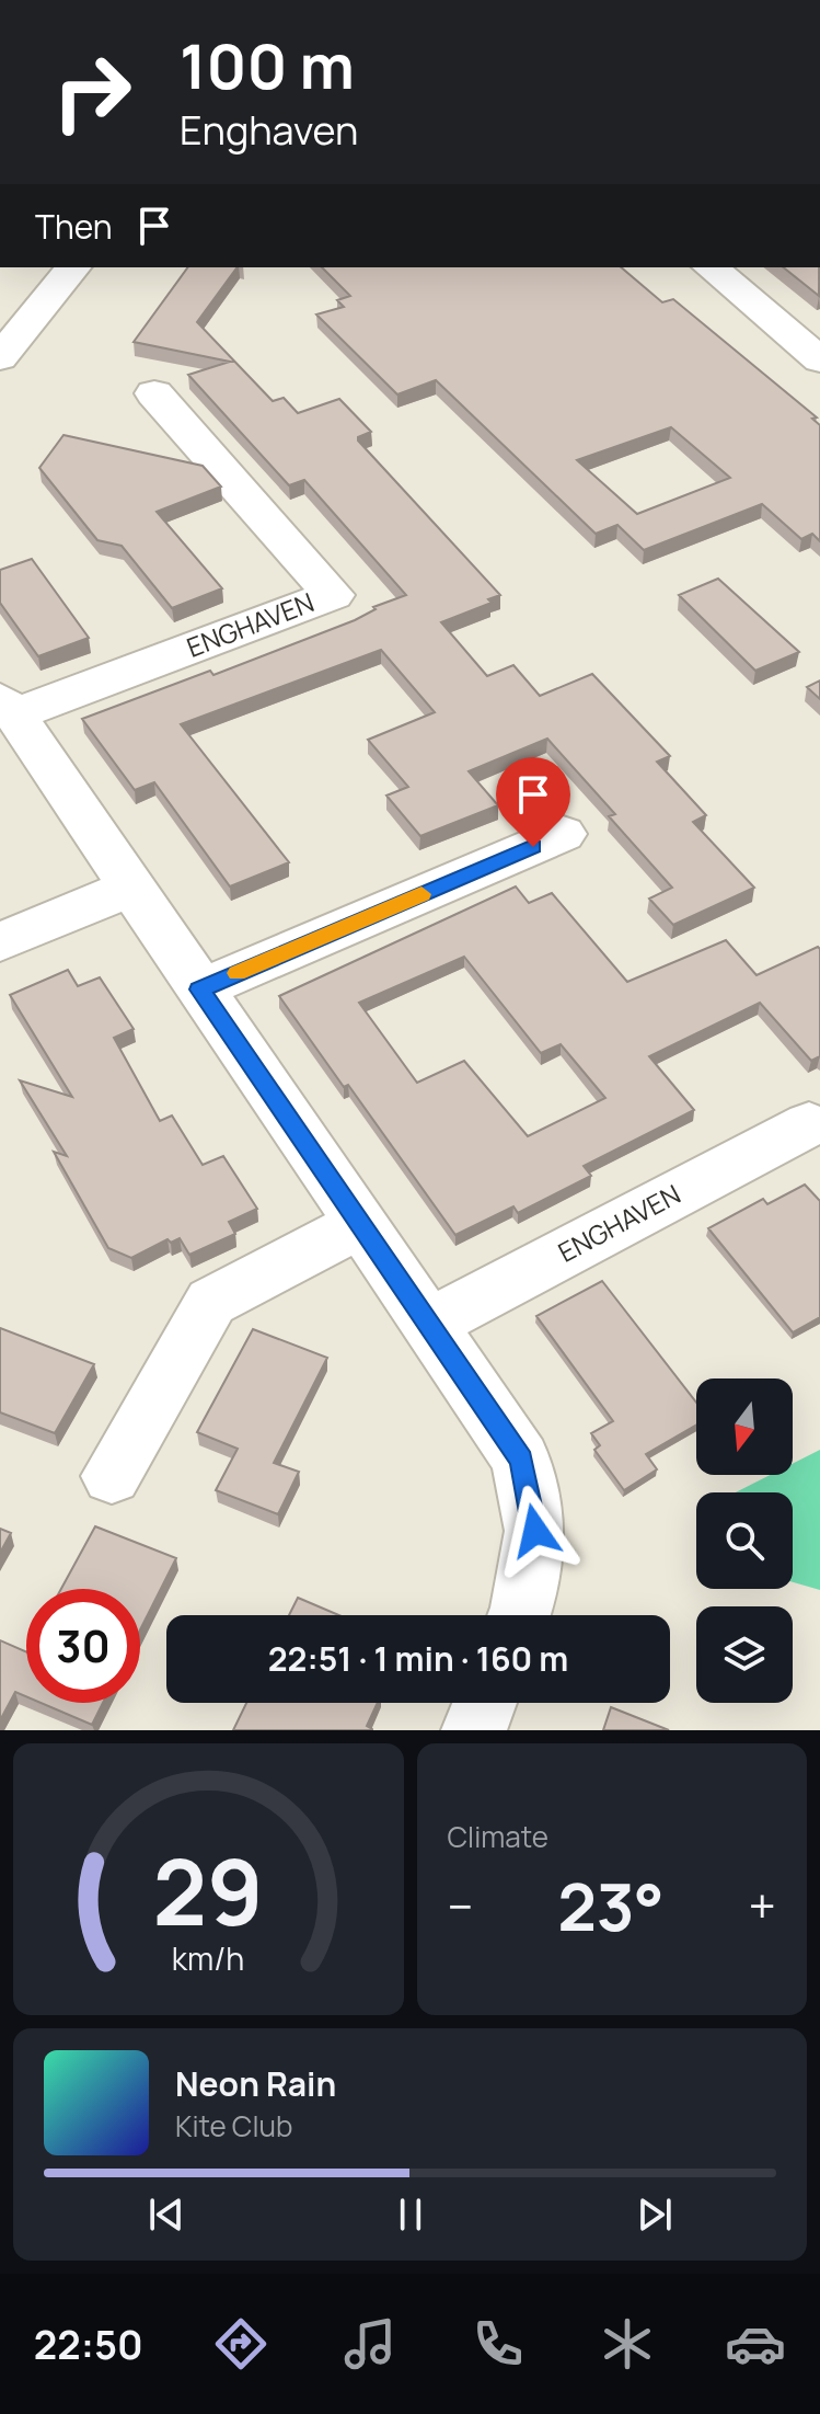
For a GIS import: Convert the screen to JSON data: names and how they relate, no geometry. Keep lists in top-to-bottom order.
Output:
{
  "streets": {
    "street": ["ENGHAVEN"]
  },
  "north": "bottom",
  "page": {
    "turn": ["100 m", "Enghaven"],
    "then": "Then",
    "limit": "30",
    "trip": "22:51 · 1 min · 160 m",
    "tile": "Climate",
    "heat": ["−", "23°", "+"],
    "song": ["Neon Rain", "Kite Club"],
    "tabs": "22:50",
    "gauge": ["29", "km/h"]
  }
}
